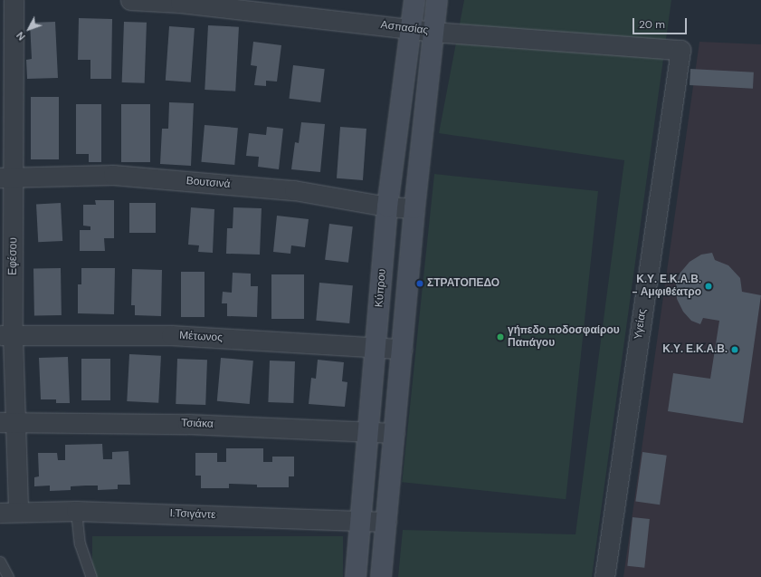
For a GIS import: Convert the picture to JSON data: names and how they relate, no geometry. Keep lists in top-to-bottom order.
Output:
{
  "streets": {
    "street": [
      "Ασπασίας",
      "Βουτσινά",
      "Εφέσου",
      "Κύπρου",
      "Υγείας",
      "Μέτωνος",
      "Τσιάκα",
      "Ι.Τσιγάντε"
    ]
  },
  "crossings": [
    ["Ασπασίας", "Κύπρου"],
    ["Ασπασίας", "Υγείας"],
    ["Βουτσινά", "Εφέσου"],
    ["Βουτσινά", "Κύπρου"],
    ["Εφέσου", "Μέτωνος"],
    ["Εφέσου", "Τσιάκα"],
    ["Εφέσου", "Ι.Τσιγάντε"],
    ["Κύπρου", "Μέτωνος"],
    ["Κύπρου", "Τσιάκα"],
    ["Κύπρου", "Ι.Τσιγάντε"]
  ],
  "places": [
    "ΣΤΡΑΤΟΠΕΔΟ",
    "Κ.Υ. Ε.Κ.Α.Β. - Αμφιθέατρο",
    "γήπεδο ποδοσφαίρου Παπάγου",
    "Κ.Υ. Ε.Κ.Α.Β."
  ],
  "scale_bar": "20 m",
  "north": "bottom left"
}
